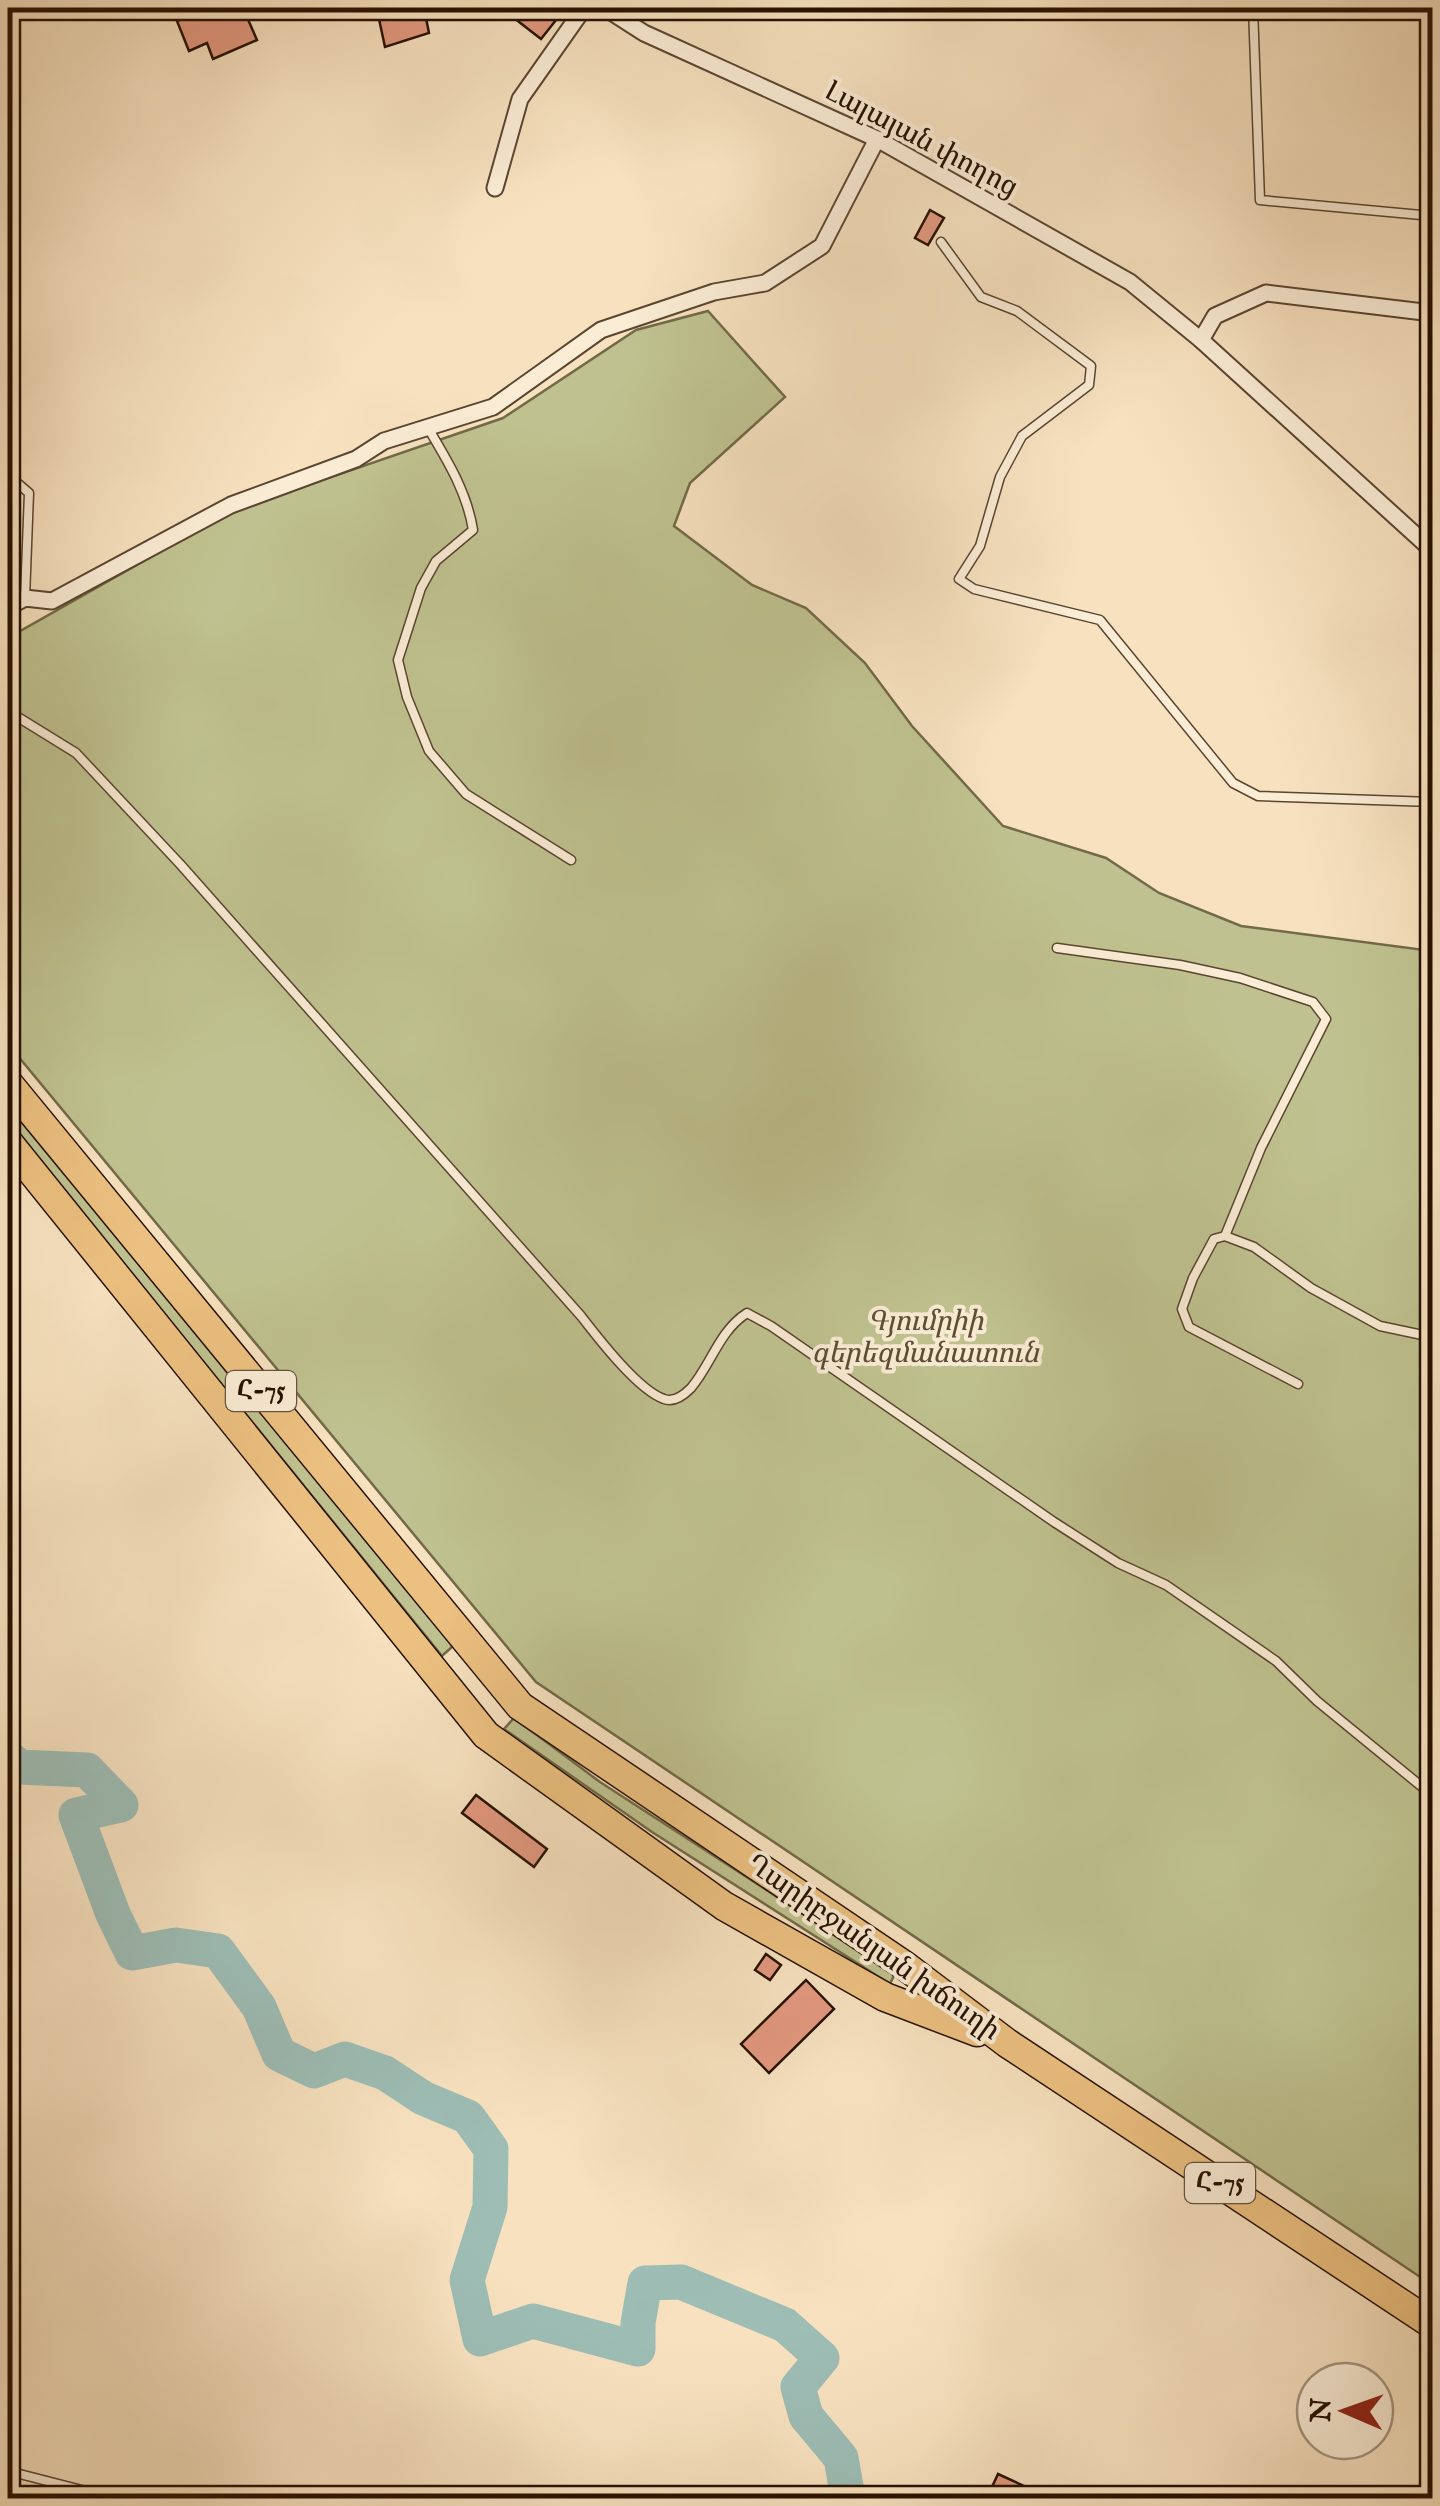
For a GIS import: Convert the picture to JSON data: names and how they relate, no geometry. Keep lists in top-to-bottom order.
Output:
{
  "streets": {
    "highway": ["Հ-75", "Ղարիբջանյան խճուղի"],
    "street": ["Լալայան փողոց"]
  },
  "crossings": [
    ["Հ-75", "Ղարիբջանյան խճուղի"]
  ],
  "parks": ["Գյումրիի գերեզմանատուն"],
  "north": "left"
}
